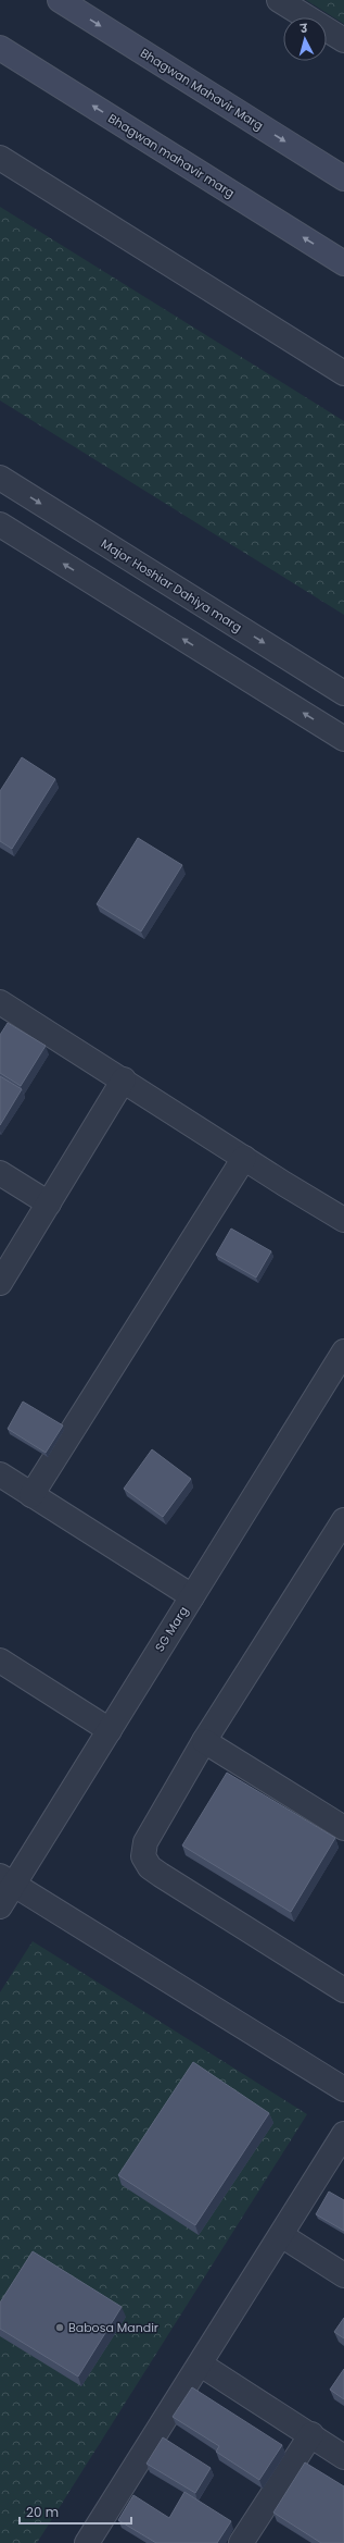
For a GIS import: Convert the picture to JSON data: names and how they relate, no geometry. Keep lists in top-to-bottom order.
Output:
{
  "streets": {
    "main road": ["Bhagwan Mahavir Marg", "Bhagwan mahavir marg"],
    "street": ["Major Hoshiar Dahiya marg", "SG Marg"]
  },
  "one_way": ["Bhagwan Mahavir Marg", "Bhagwan mahavir marg"],
  "places": ["Babosa Mandir"],
  "scale_bar": "20 m",
  "north": "top"
}
